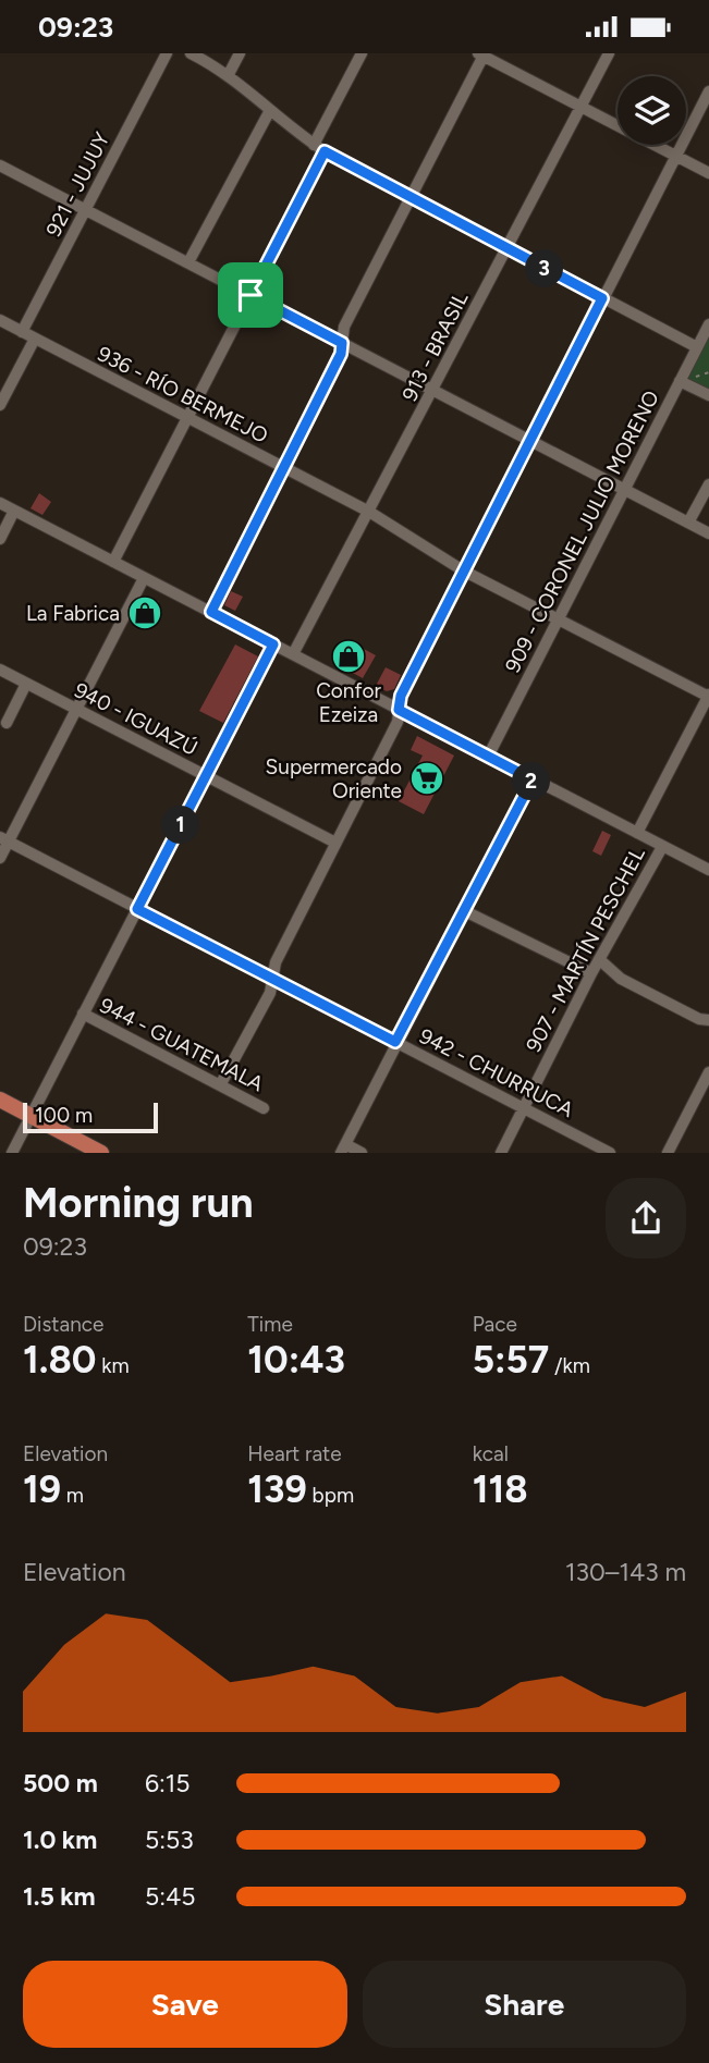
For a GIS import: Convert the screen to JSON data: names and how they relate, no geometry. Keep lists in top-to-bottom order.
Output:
{
  "streets": {
    "street": [
      "921 - JUJUY",
      "913 - BRASIL",
      "936 - RÍO BERMEJO",
      "909 - CORONEL JULIO MORENO",
      "940 - IGUAZÚ",
      "907 - MARTÍN PESCHEL",
      "944 - GUATEMALA",
      "942 - CHURRUCA"
    ]
  },
  "crossings": [
    ["921 - JUJUY", "936 - RÍO BERMEJO"],
    ["913 - BRASIL", "936 - RÍO BERMEJO"],
    ["936 - RÍO BERMEJO", "909 - CORONEL JULIO MORENO"],
    ["936 - RÍO BERMEJO", "907 - MARTÍN PESCHEL"],
    ["907 - MARTÍN PESCHEL", "942 - CHURRUCA"]
  ],
  "places": {
    "shop": ["La Fabrica", "Confor Ezeiza"],
    "supermarket": ["Supermercado Oriente"]
  },
  "scale_bar": "100 m",
  "page": {
    "status": "09:23",
    "pins": ["3", "2", "1"],
    "scale": "100 m",
    "heading": ["Morning run", "09:23"],
    "stats": [
      ["Distance", "1.80 km"],
      ["Time", "10:43"],
      ["Pace", "5:57 /km"],
      ["Elevation", "19 m"],
      ["Heart rate", "139 bpm"],
      ["kcal", "118"]
    ],
    "chart": ["Elevation", "130–143 m"],
    "list": [
      {
        "name": "500 m",
        "note": "6:15"
      },
      {
        "name": "1.0 km",
        "note": "5:53"
      },
      {
        "name": "1.5 km",
        "note": "5:45"
      }
    ],
    "buttons": ["Save", "Share"]
  }
}
